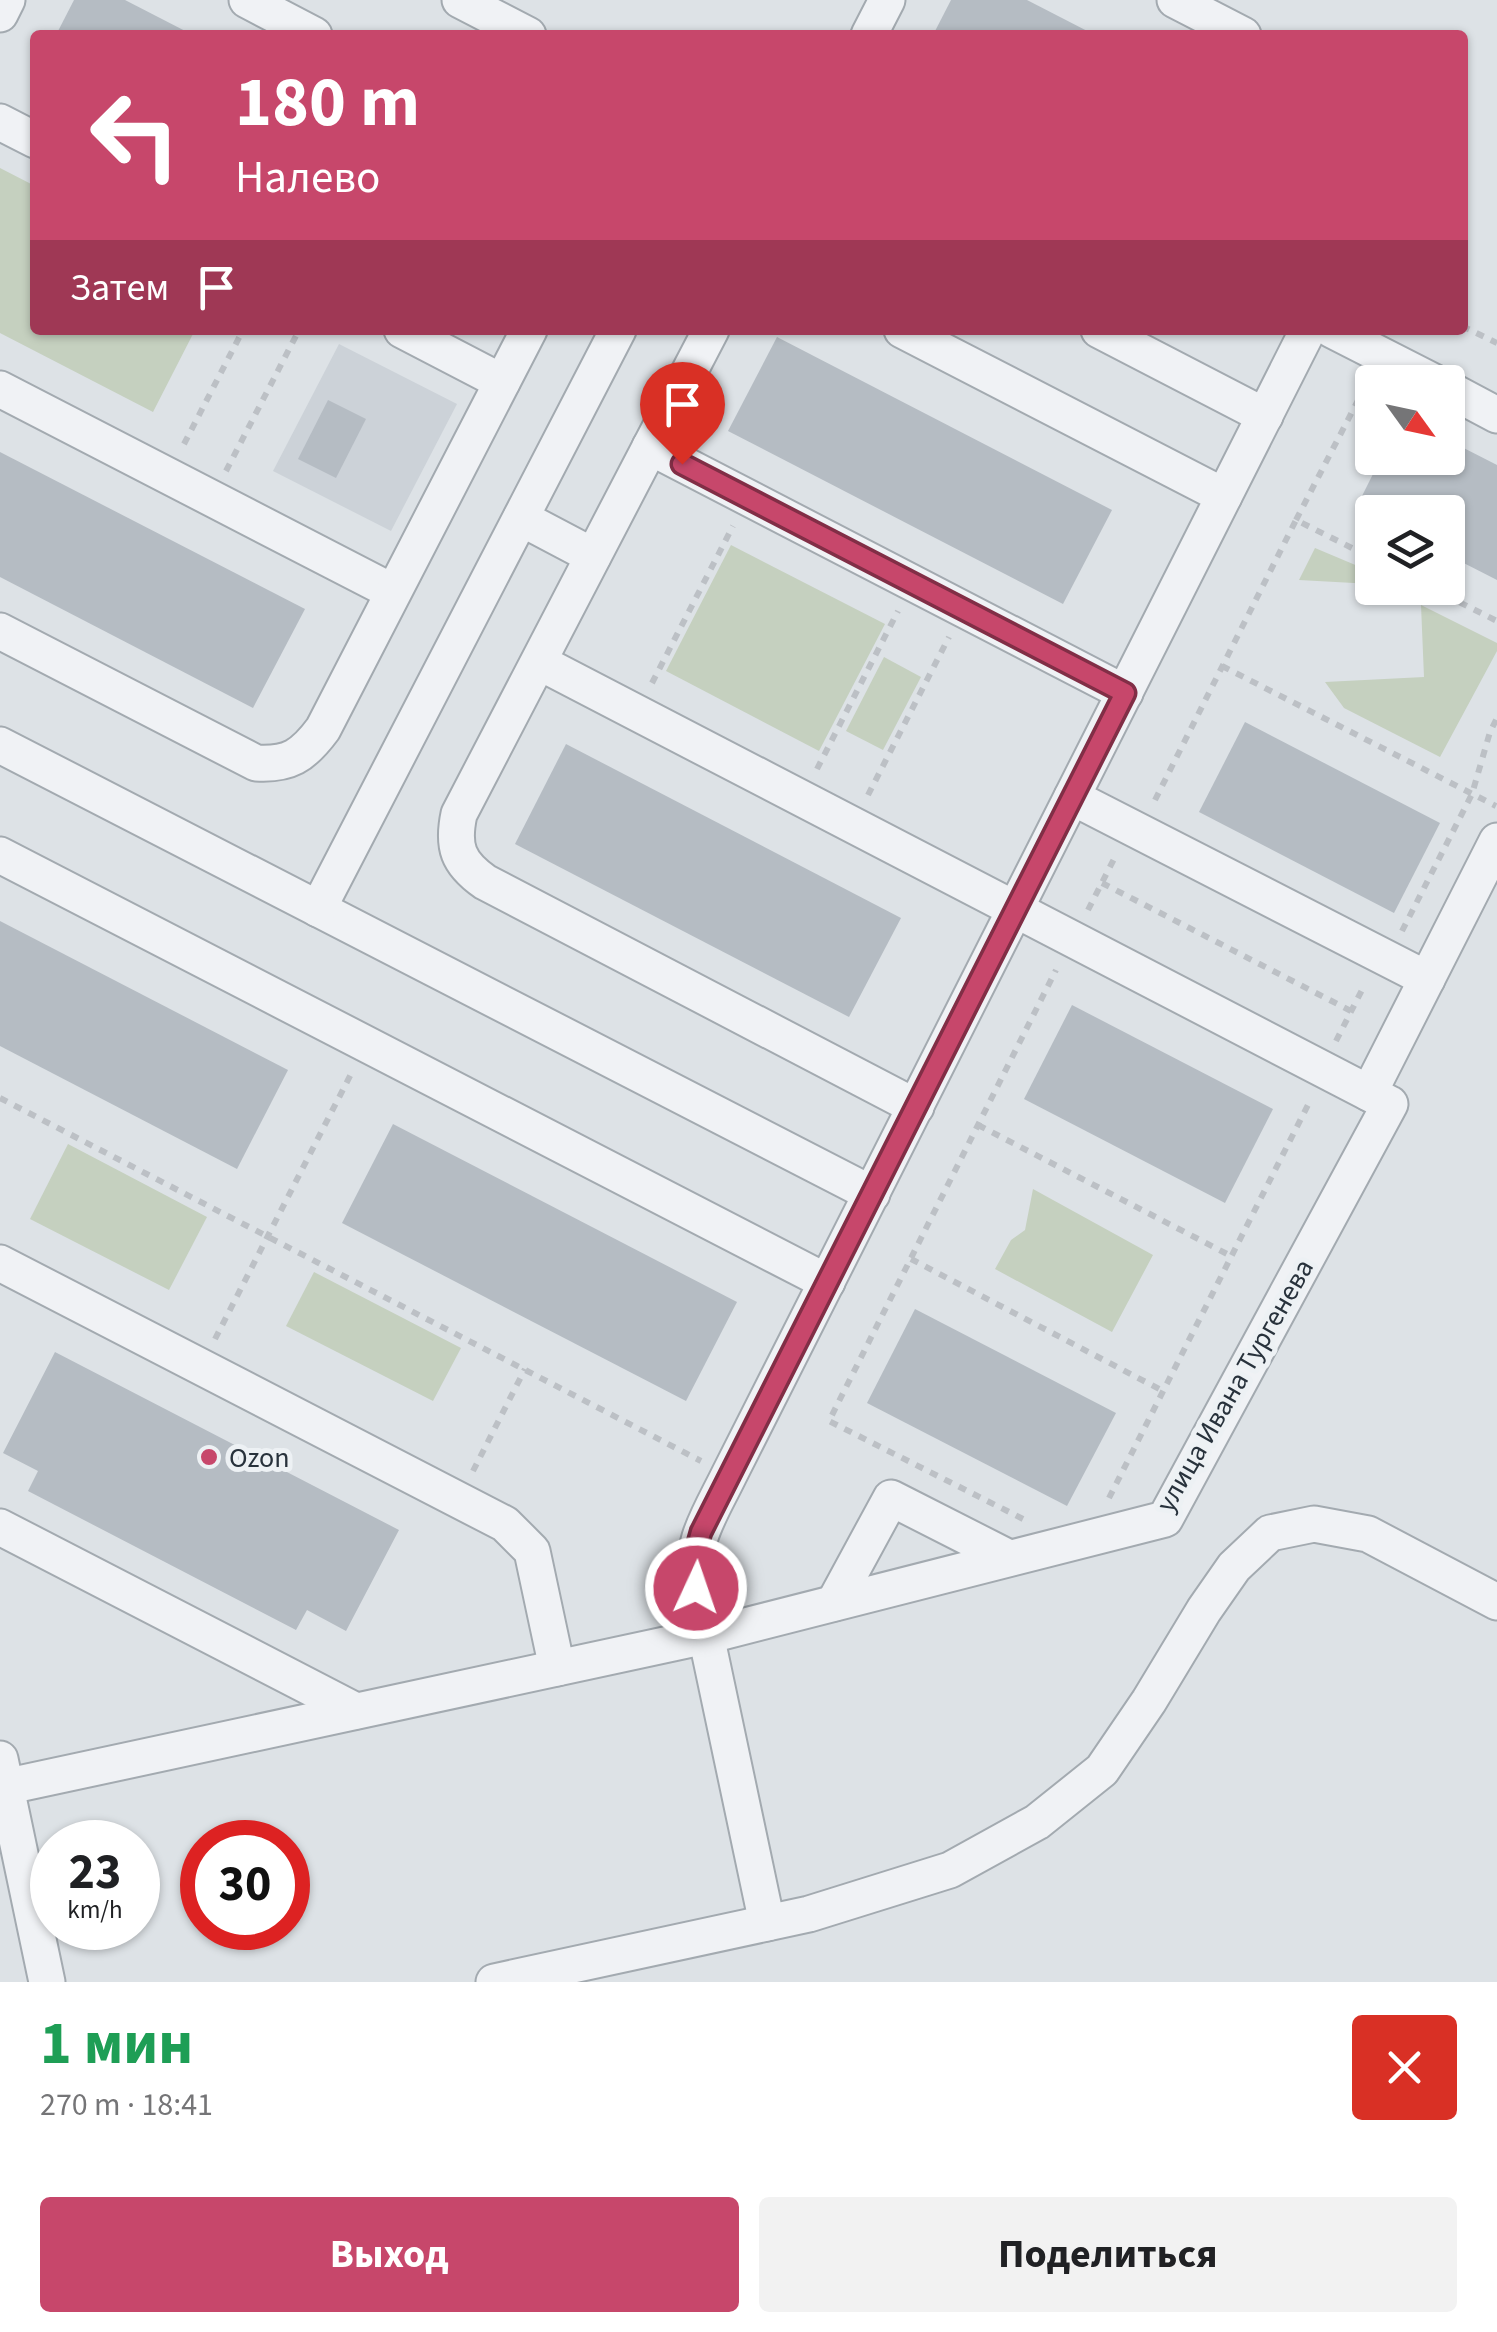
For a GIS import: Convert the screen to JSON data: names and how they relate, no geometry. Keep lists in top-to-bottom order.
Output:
{
  "streets": {
    "street": ["улица Ивана Тургенева"]
  },
  "places": ["Ozon"],
  "north": "bottom right",
  "page": {
    "turn": ["180 m", "Налево"],
    "then": "Затем",
    "speed": "23 km/h",
    "limit": "30",
    "heading": ["1 мин", "270 m · 18:41"],
    "buttons": ["Выход", "Поделиться"]
  }
}
